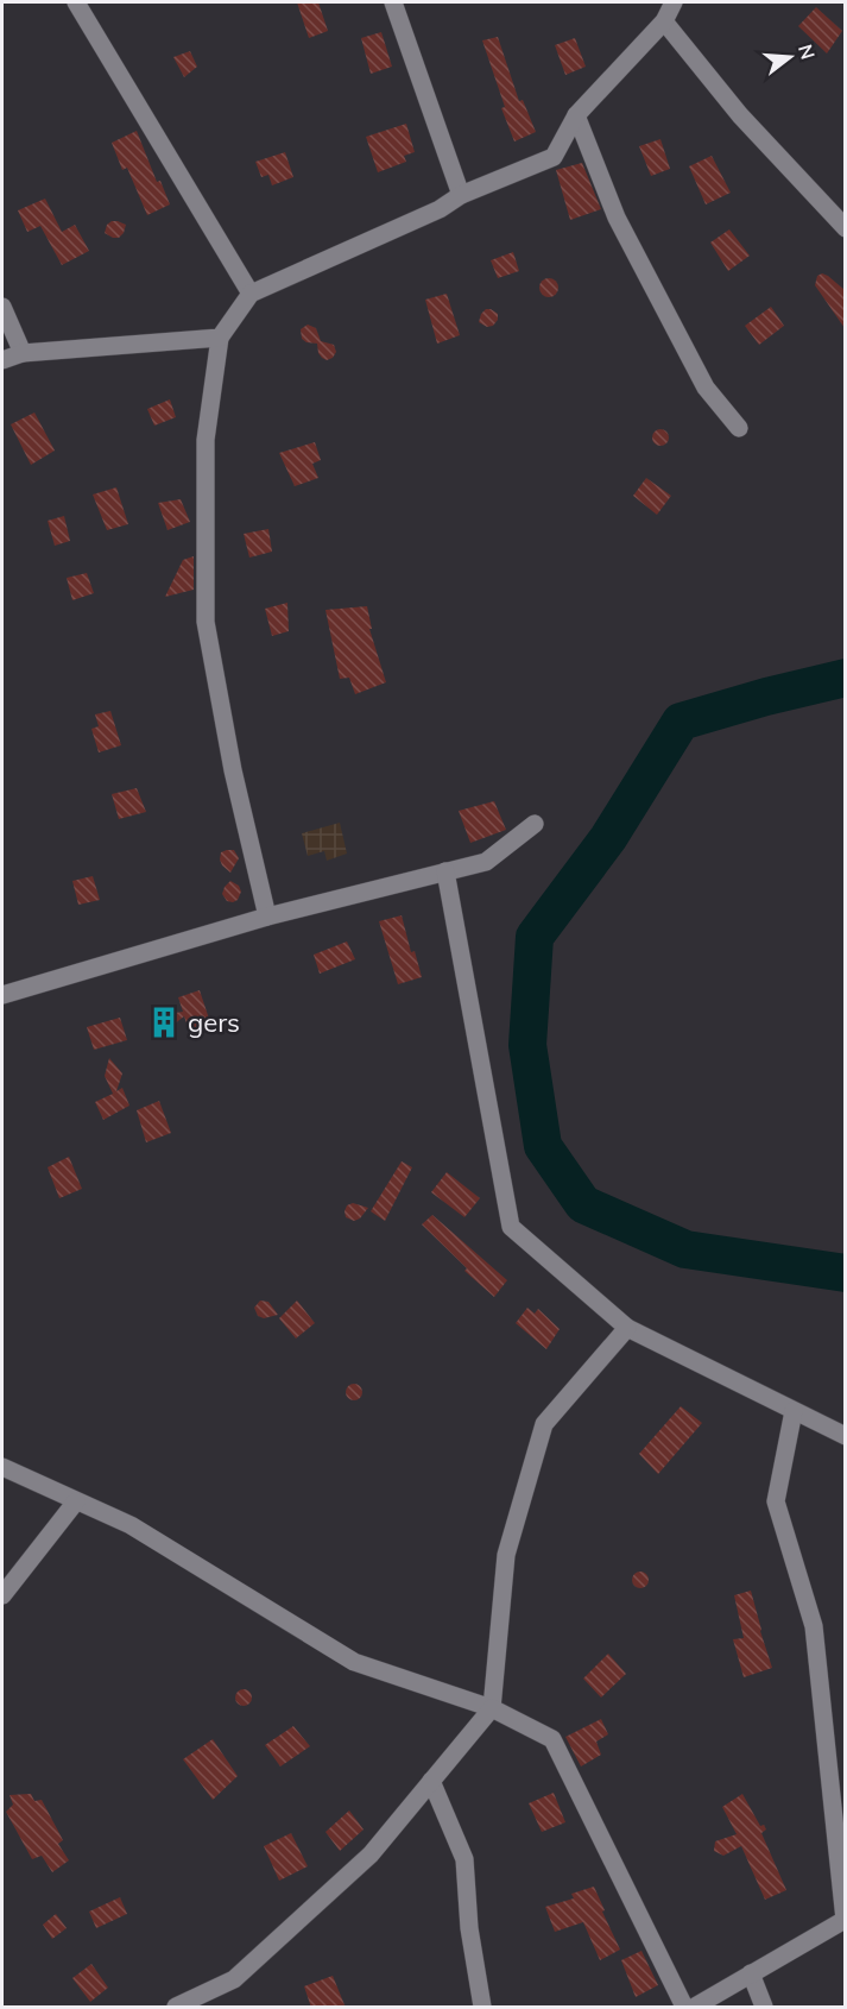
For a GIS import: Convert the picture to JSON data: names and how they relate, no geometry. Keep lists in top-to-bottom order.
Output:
{
  "places": {
    "building": ["gers"]
  },
  "north": "right"
}
